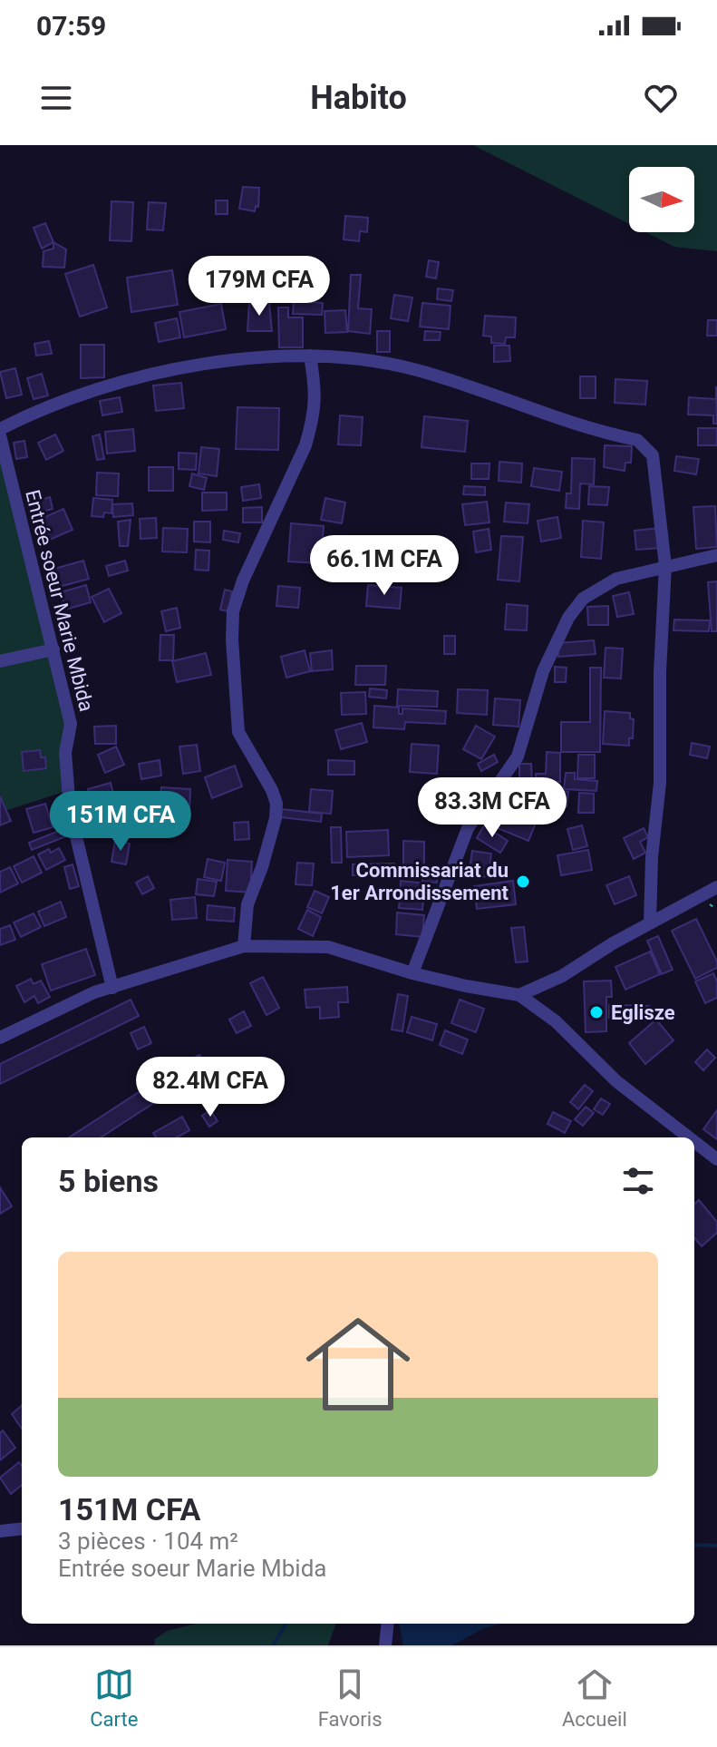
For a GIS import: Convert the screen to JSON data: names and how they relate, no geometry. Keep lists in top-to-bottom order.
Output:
{
  "streets": {
    "street": ["Entrée soeur Marie Mbida"]
  },
  "places": ["Commissariat du 1er Arrondissement", "Eglisze"],
  "north": "right",
  "page": {
    "status": "07:59",
    "header": "Habito",
    "price": [
      "179M CFA",
      "66.1M CFA",
      "83.3M CFA",
      "151M CFA",
      "82.4M CFA"
    ],
    "heading": "5 biens",
    "list": [
      {
        "name": "151M CFA",
        "note": "3 pièces · 104 m² · Entrée soeur Marie Mbida"
      }
    ],
    "tabs": ["Carte", "Favoris", "Accueil"]
  }
}
